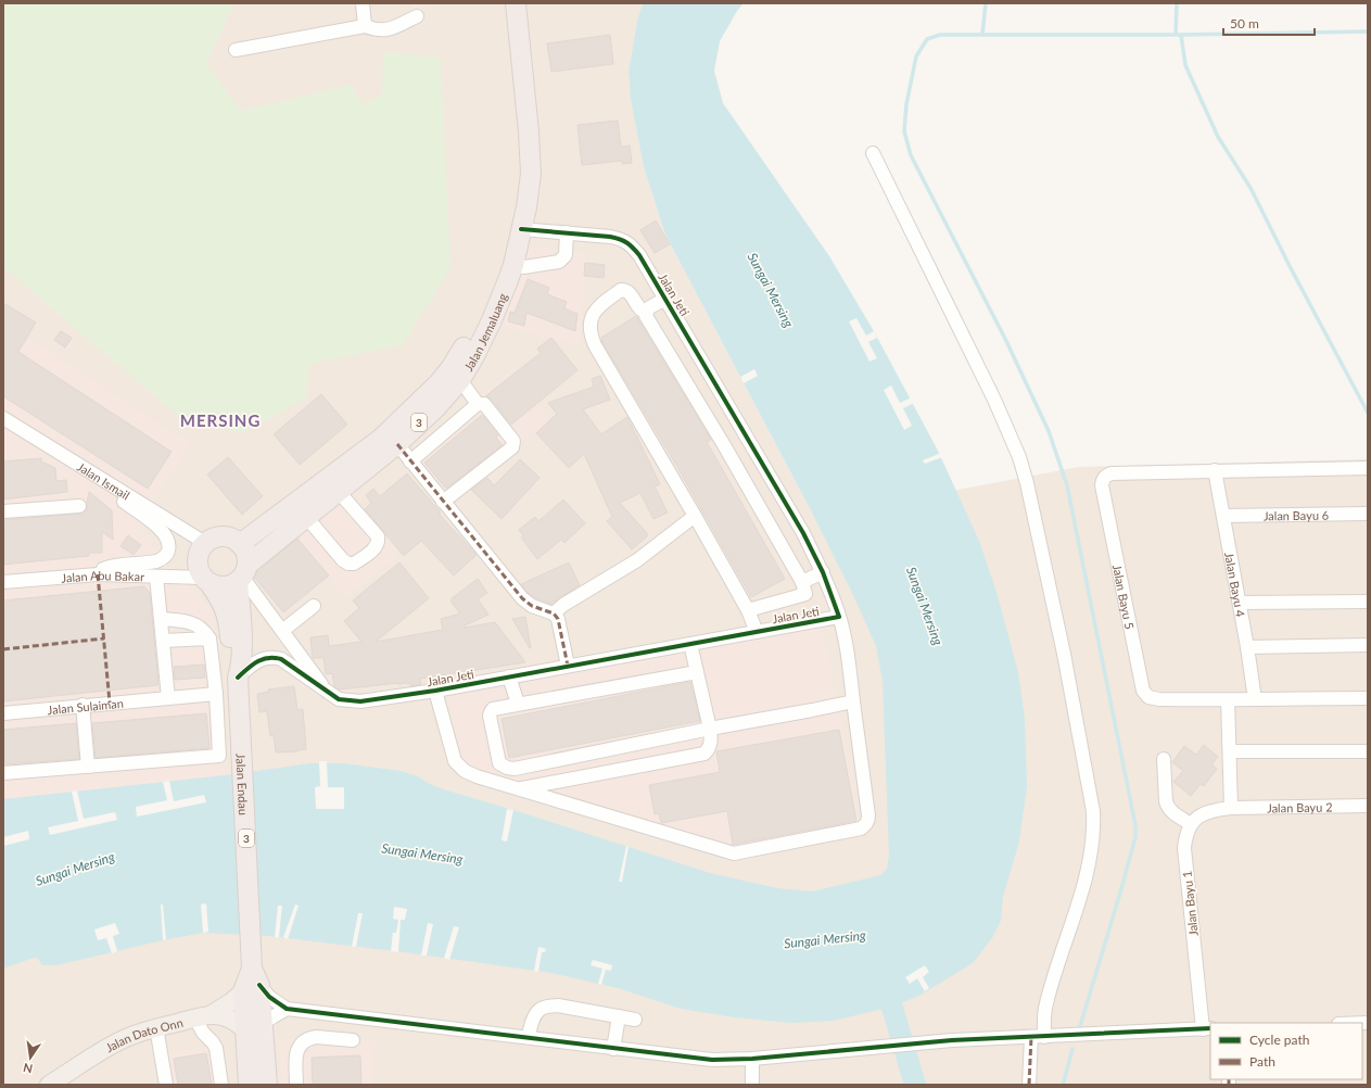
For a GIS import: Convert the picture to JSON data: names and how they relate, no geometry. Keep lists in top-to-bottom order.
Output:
{
  "streets": {
    "highway": ["Jalan Jemaluang", "3", "Jalan Endau"],
    "main road": ["Jalan Dato Onn"],
    "street": [
      "Jalan Jeti",
      "Jalan Ismail",
      "Jalan Bayu 6",
      "Jalan Abu Bakar",
      "Jalan Bayu 4",
      "Jalan Bayu 5",
      "Jalan Sulaiman",
      "Jalan Bayu 2",
      "Jalan Bayu 1"
    ]
  },
  "crossings": [
    ["Jalan Jeti", "Jalan Jemaluang"],
    ["Jalan Jeti", "Jalan Endau"],
    ["Jalan Jemaluang", "3"],
    ["Jalan Jemaluang", "Jalan Ismail"],
    ["Jalan Jemaluang", "Jalan Abu Bakar"],
    ["Jalan Jemaluang", "Jalan Endau"],
    ["3", "Jalan Ismail"],
    ["3", "Jalan Abu Bakar"],
    ["3", "Jalan Endau"],
    ["Jalan Ismail", "Jalan Abu Bakar"],
    ["Jalan Ismail", "Jalan Endau"],
    ["Jalan Bayu 6", "Jalan Bayu 4"],
    ["Jalan Abu Bakar", "Jalan Endau"],
    ["Jalan Bayu 4", "Jalan Bayu 5"],
    ["Jalan Endau", "Jalan Dato Onn"]
  ],
  "districts": ["MERSING"],
  "water": ["Sungai Mersing"],
  "legend": ["Cycle path", "Path"],
  "scale_bar": "50 m",
  "north": "bottom"
}
